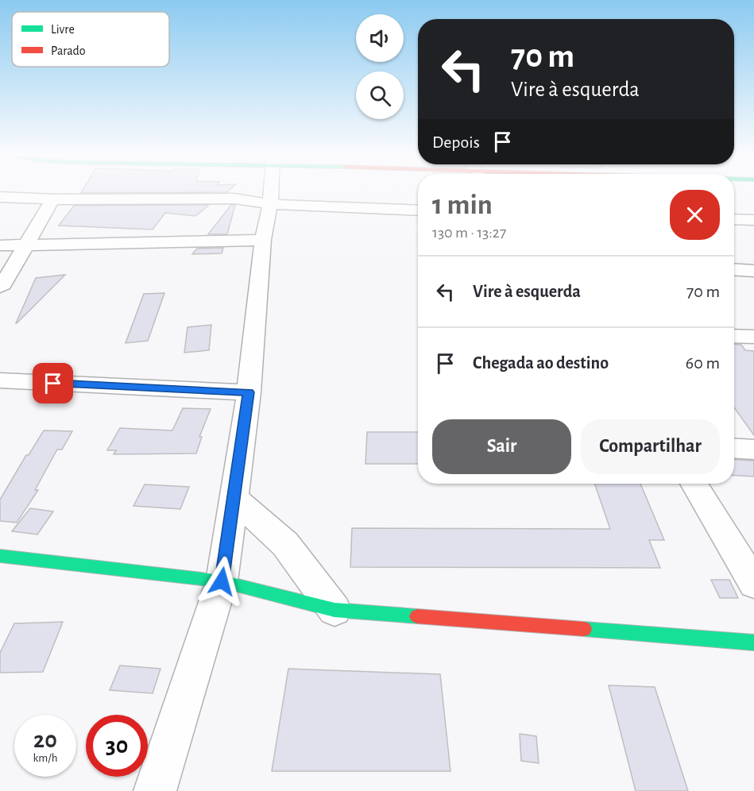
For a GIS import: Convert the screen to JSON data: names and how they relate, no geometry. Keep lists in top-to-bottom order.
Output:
{
  "legend": ["Livre", "Parado"],
  "page": {
    "turn": ["70 m", "Vire à esquerda"],
    "then": "Depois",
    "heading": ["1 min", "130 m · 13:27"],
    "list": [
      {
        "name": "Vire à esquerda",
        "value": "70 m"
      },
      {
        "name": "Chegada ao destino",
        "value": "60 m"
      }
    ],
    "buttons": ["Sair", "Compartilhar"],
    "speed": "20 km/h",
    "limit": "30"
  }
}
